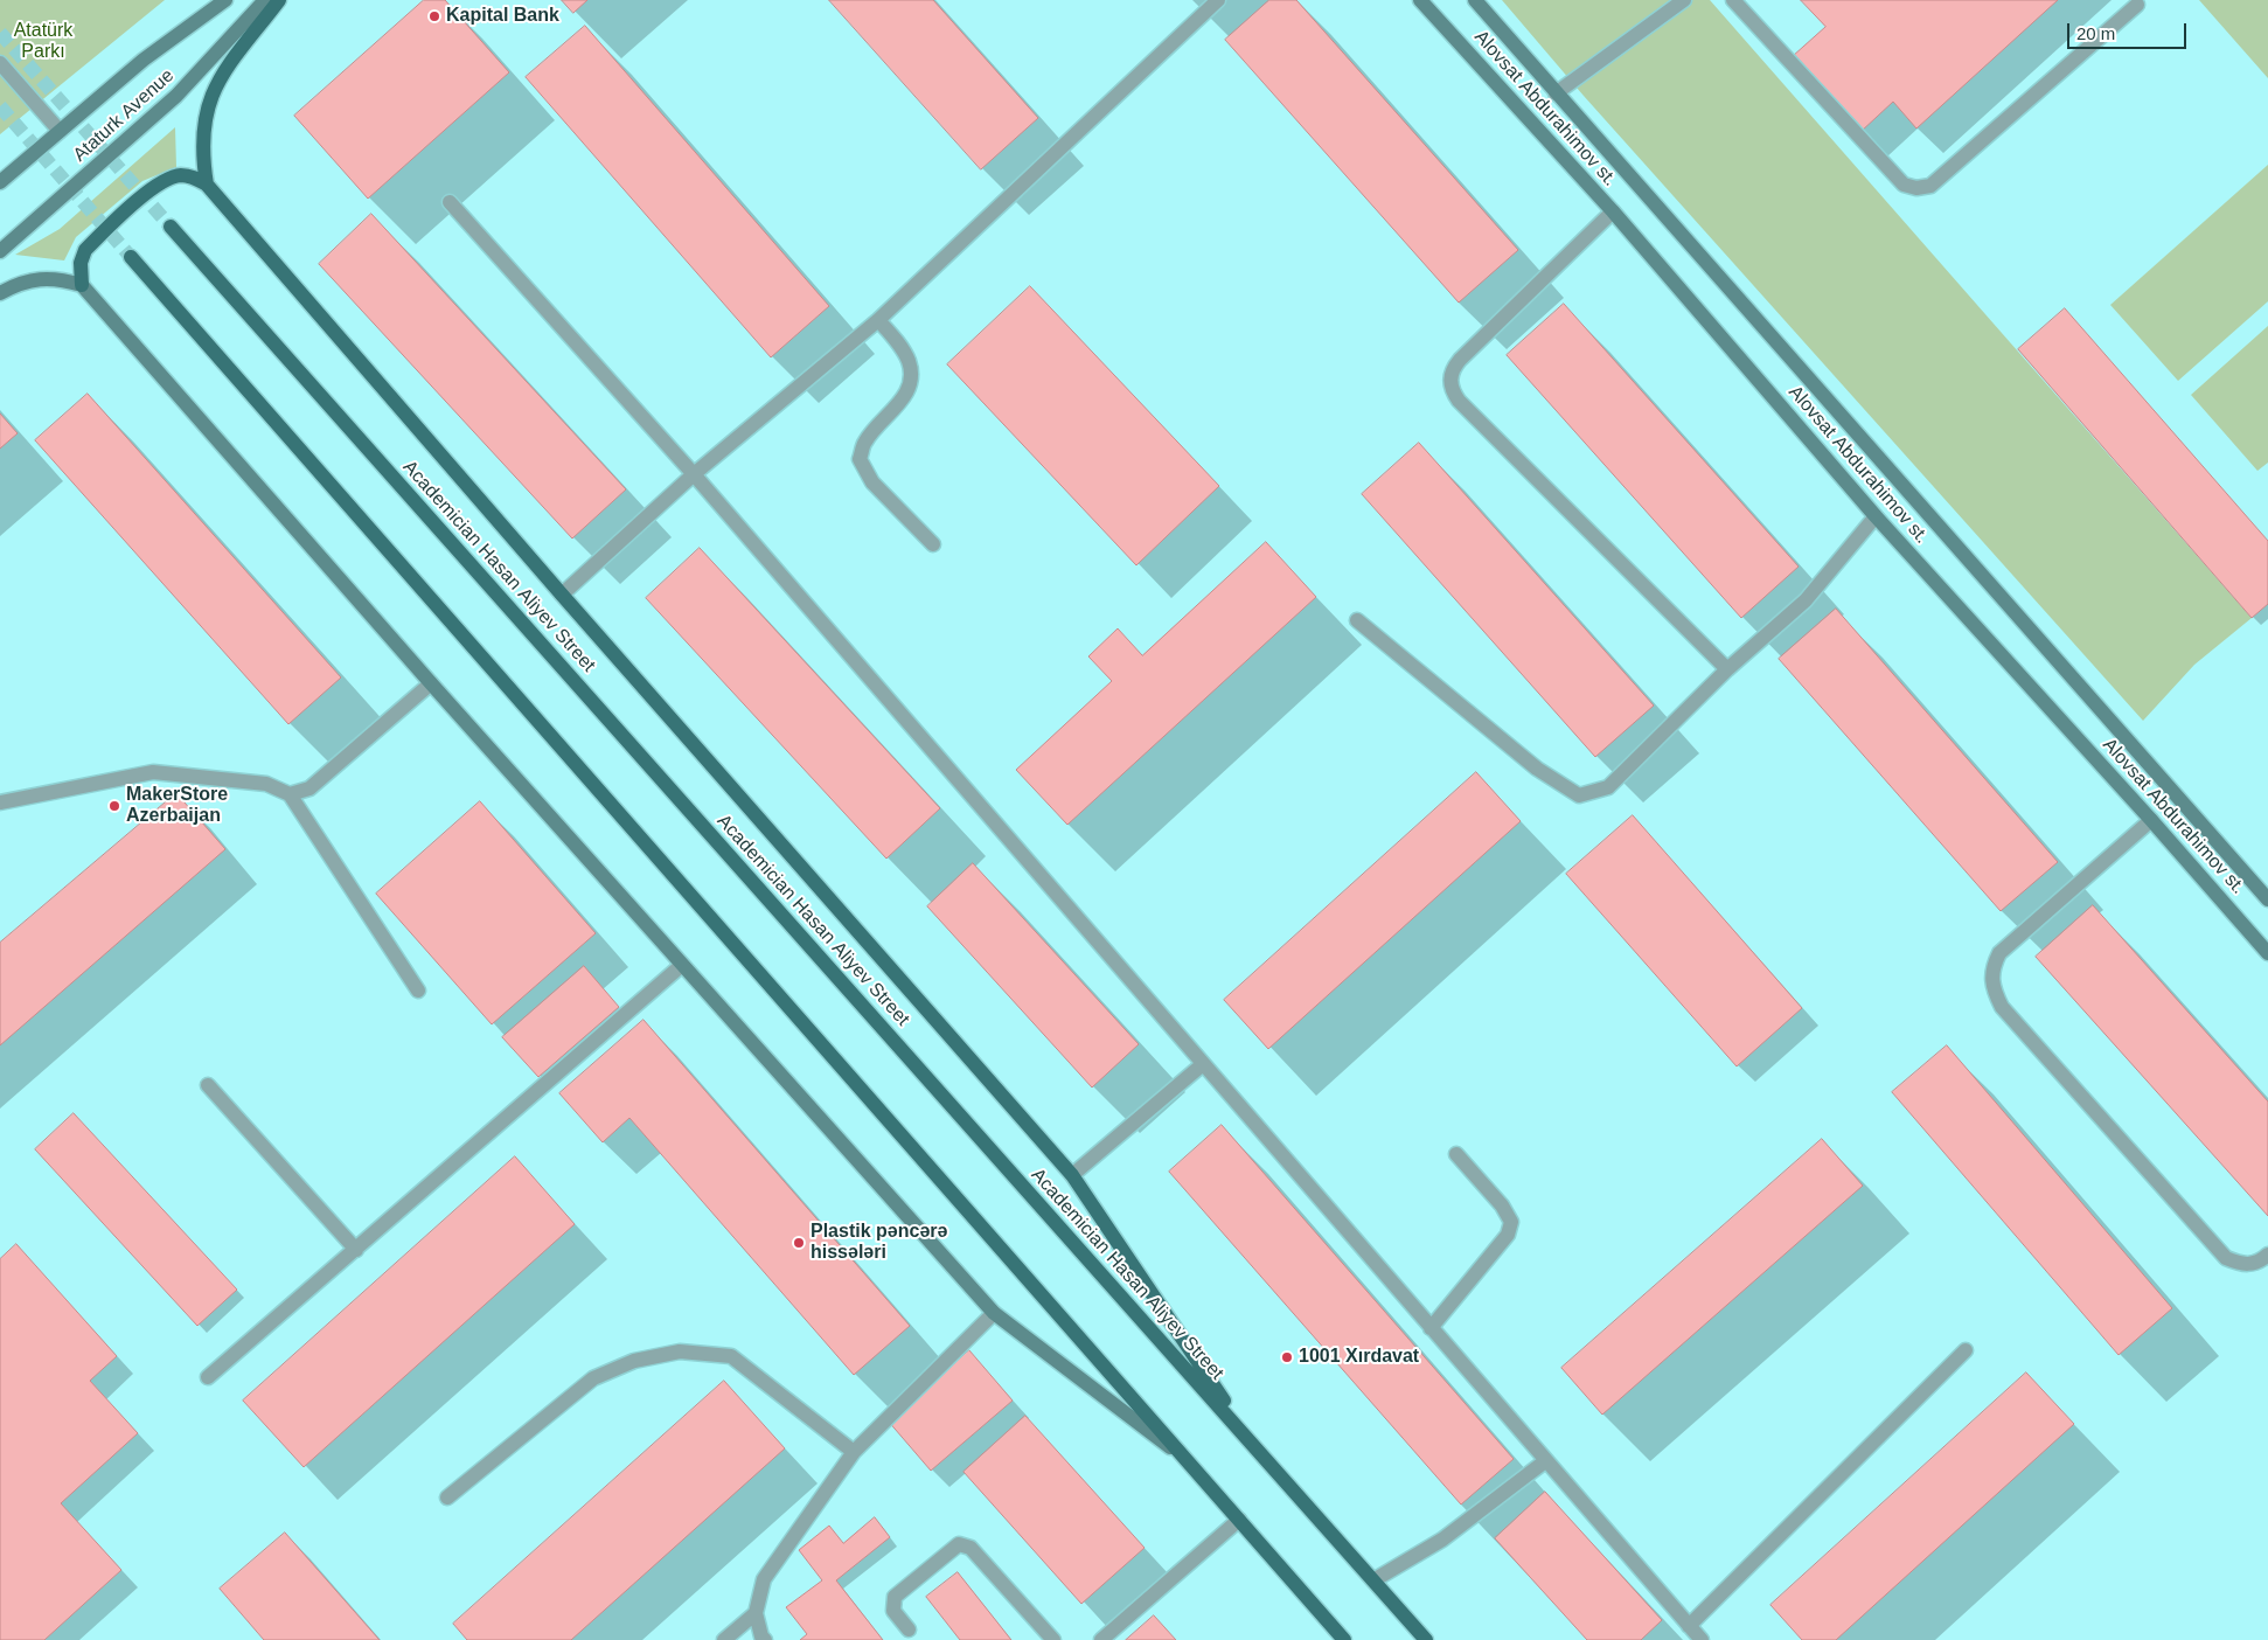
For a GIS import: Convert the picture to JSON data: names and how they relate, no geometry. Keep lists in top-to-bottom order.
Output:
{
  "streets": {
    "main road": ["Alovsat Abdurahimov st.", "Ataturk Avenue", "Academician Hasan Aliyev Street"]
  },
  "parks": ["Atatürk Parkı"],
  "places": [
    "Kapital Bank",
    "MakerStore Azerbaijan",
    "Plastik pəncərə hissələri",
    "1001 Xırdavat"
  ],
  "scale_bar": "20 m"
}
